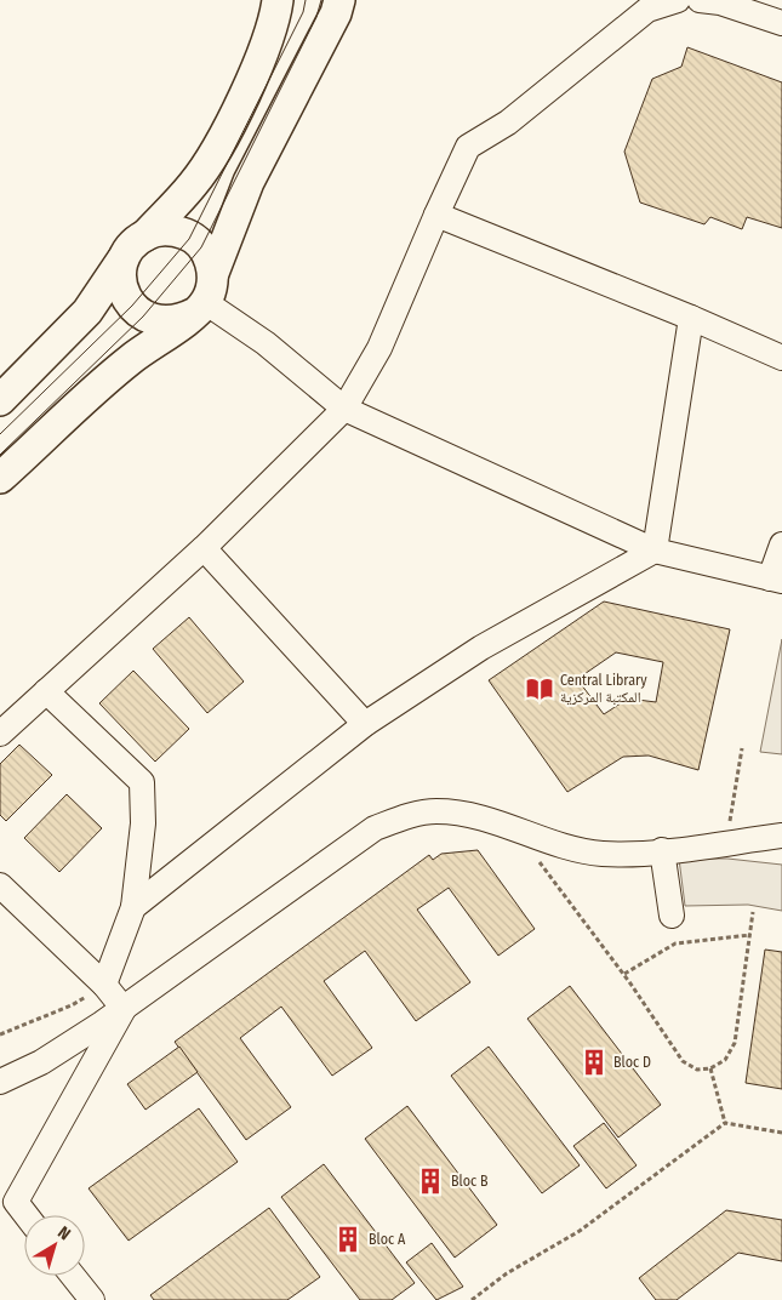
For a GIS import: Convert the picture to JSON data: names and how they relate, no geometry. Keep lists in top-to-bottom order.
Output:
{
  "places": {
    "library": ["Central Library المكتبة المركزية"],
    "building": ["Bloc D", "Bloc B", "Bloc A"]
  },
  "north": "top right"
}
